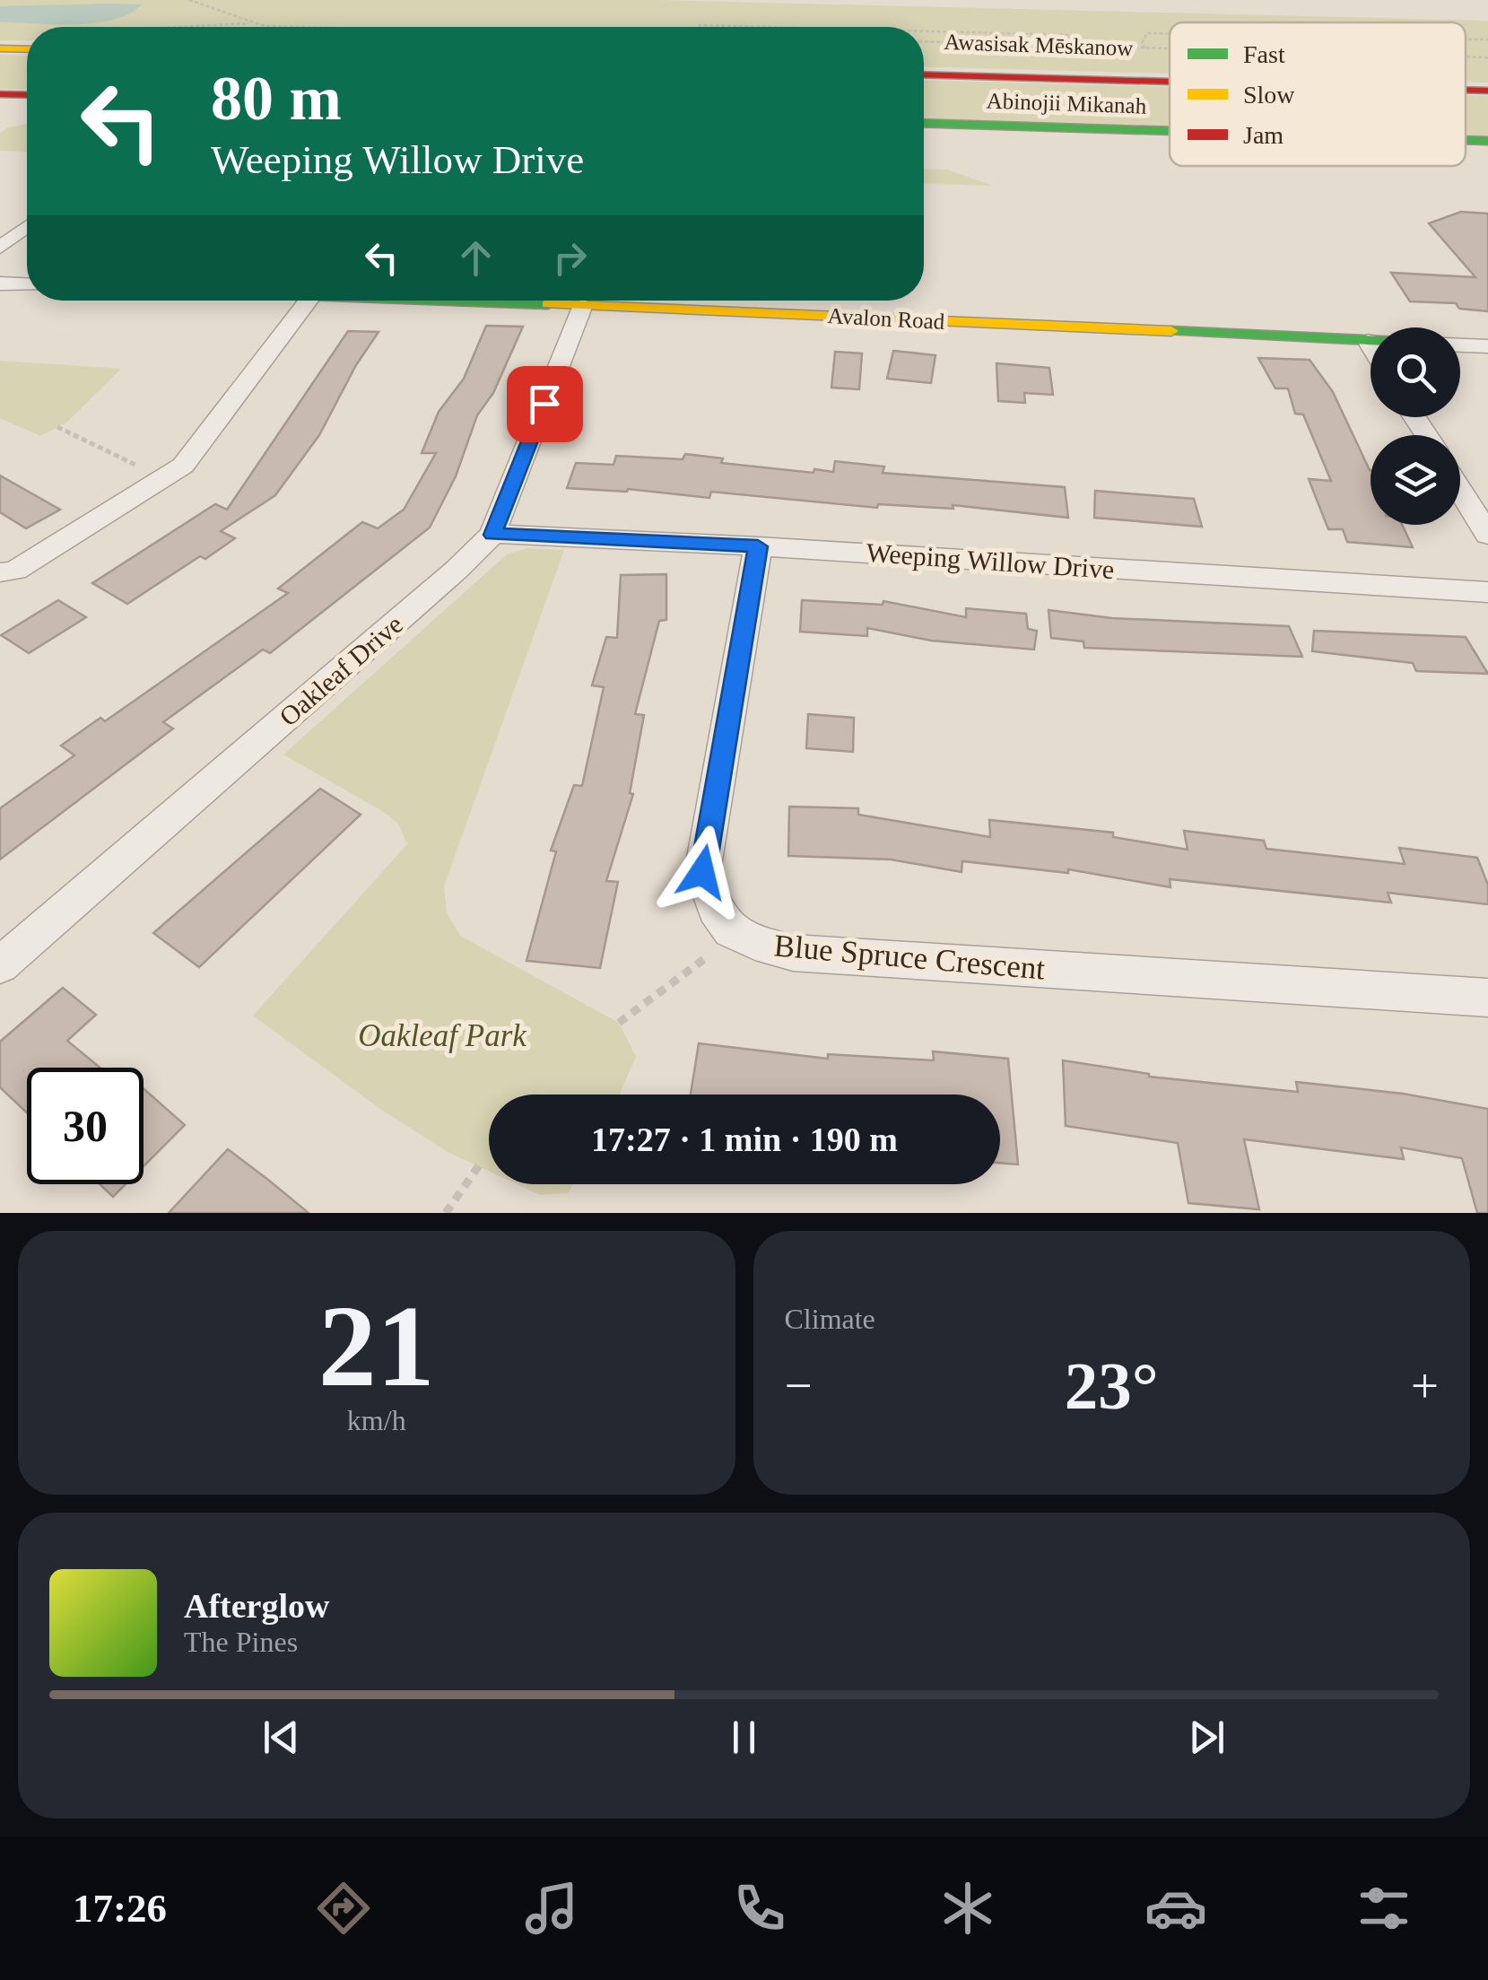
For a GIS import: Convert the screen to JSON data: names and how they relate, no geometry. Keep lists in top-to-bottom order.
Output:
{
  "streets": {
    "main road": ["Abinojii Mikanah", "Avalon Road"],
    "street": ["Weeping Willow Drive", "Oakleaf Drive", "Blue Spruce Crescent"],
    "path": ["Awasisak Mēskanow"]
  },
  "crossings": [
    ["Avalon Road", "Oakleaf Drive"],
    ["Weeping Willow Drive", "Oakleaf Drive"]
  ],
  "parks": ["Oakleaf Park"],
  "legend": ["Fast", "Slow", "Jam"],
  "page": {
    "turn": ["80 m", "Weeping Willow Drive"],
    "limit": "30",
    "trip": "17:27 · 1 min · 190 m",
    "tile": [
      ["21", "km/h"],
      "Climate"
    ],
    "heat": ["−", "23°", "+"],
    "song": ["Afterglow", "The Pines"],
    "tabs": "17:26"
  }
}
